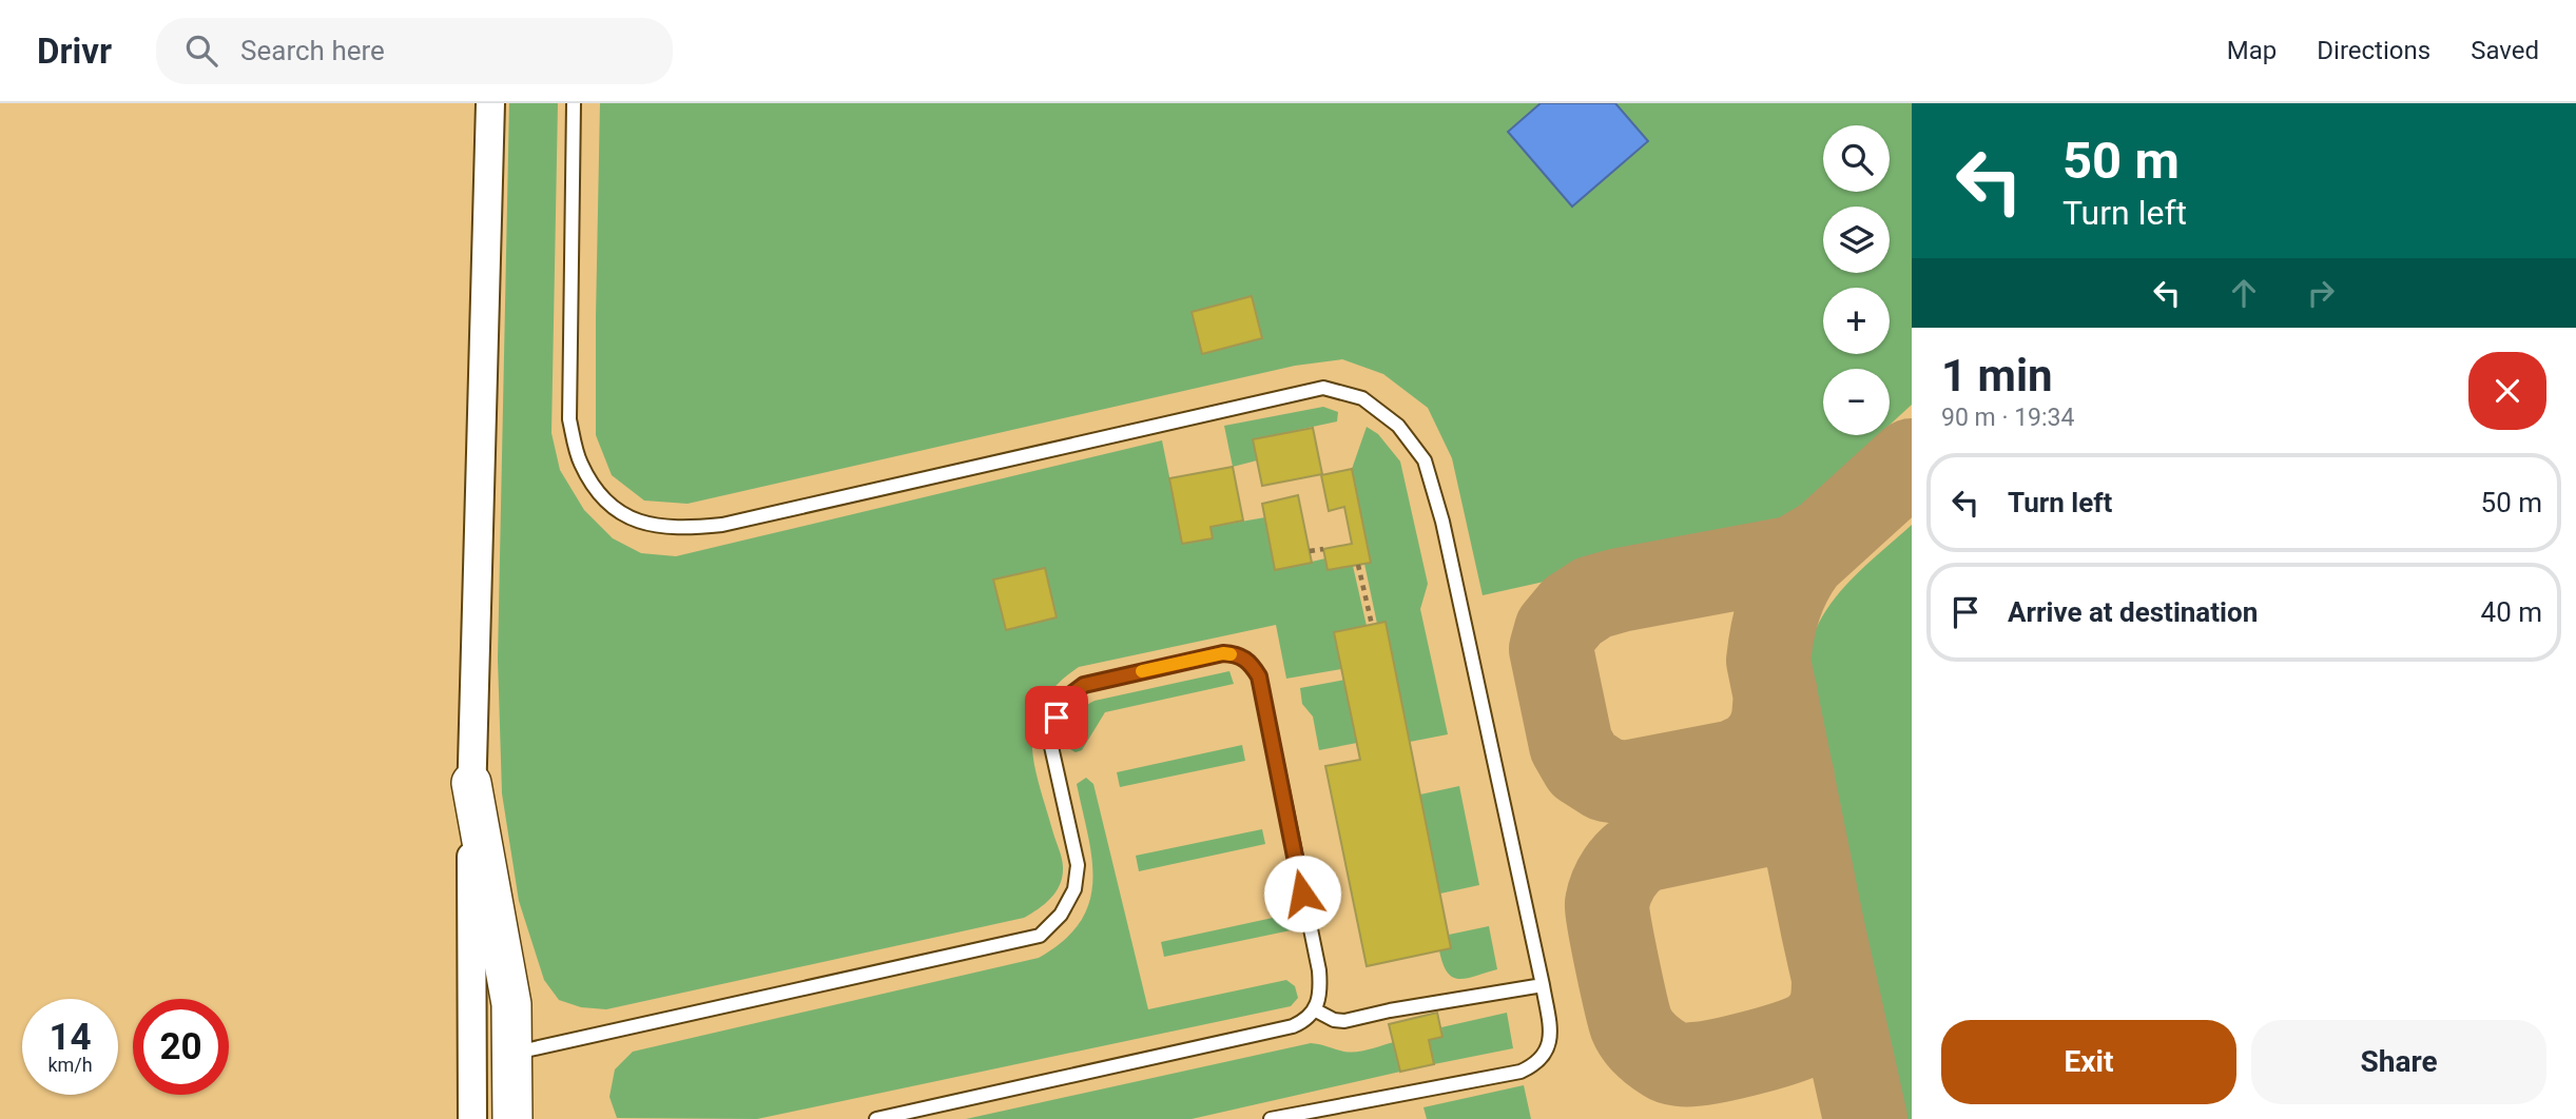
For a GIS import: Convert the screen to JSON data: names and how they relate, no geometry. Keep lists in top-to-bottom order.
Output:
{
  "page": {
    "header": "Drivr",
    "search": "Search here",
    "nav": ["Map", "Directions", "Saved"],
    "turn": ["50 m", "Turn left"],
    "map_buttons": ["+", "−"],
    "heading": ["1 min", "90 m · 19:34"],
    "list": [
      {
        "name": "Turn left",
        "value": "50 m"
      },
      {
        "name": "Arrive at destination",
        "value": "40 m"
      }
    ],
    "speed": "14 km/h",
    "limit": "20",
    "buttons": ["Exit", "Share"]
  }
}
